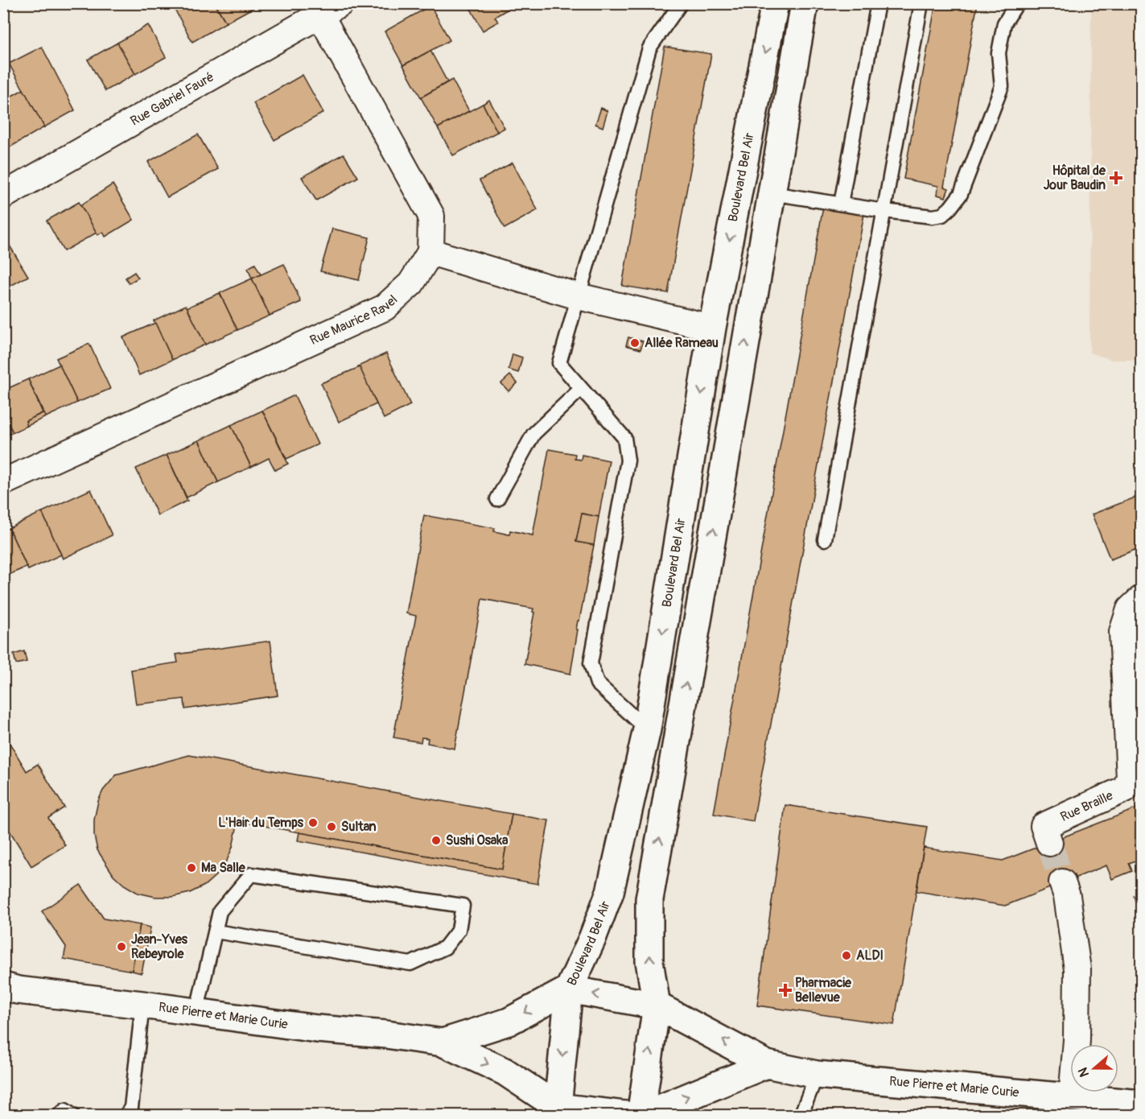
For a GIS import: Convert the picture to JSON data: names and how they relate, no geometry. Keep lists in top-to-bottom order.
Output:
{
  "streets": {
    "main road": ["Boulevard Bel Air", "Rue Pierre et Marie Curie"],
    "street": ["Rue Gabriel Fauré", "Rue Maurice Ravel", "Rue Braille"]
  },
  "crossings": [
    ["Rue Gabriel Fauré", "Rue Maurice Ravel"],
    ["Boulevard Bel Air", "Rue Pierre et Marie Curie"]
  ],
  "places": {
    "health": ["Hôpital de Jour Baudin", "Pharmacie Bellevue"],
    "other": [
      "Allée Rameau",
      "L'Hair du Temps",
      "Sultan",
      "Sushi Osaka",
      "Ma Salle",
      "Jean-Yves Rebeyrole",
      "ALDI"
    ]
  },
  "north": "left"
}
